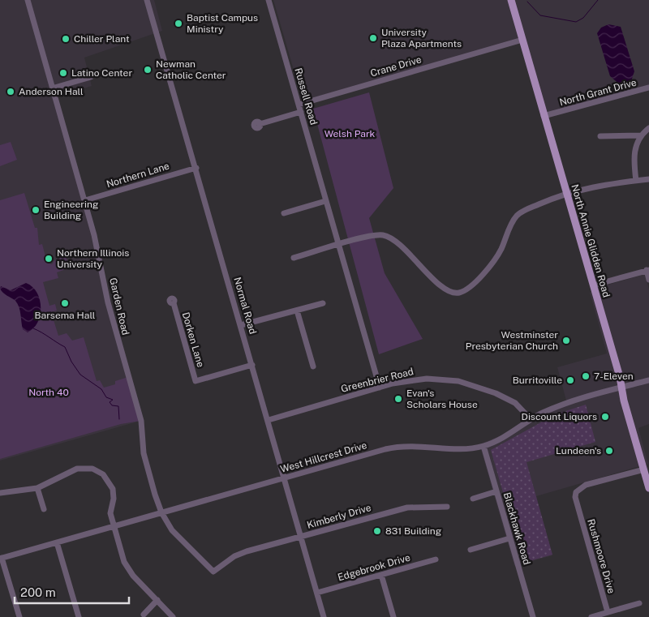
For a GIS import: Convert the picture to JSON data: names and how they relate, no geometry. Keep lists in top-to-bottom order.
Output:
{
  "streets": {
    "main road": ["North Annie Glidden Road"],
    "street": [
      "Crane Drive",
      "North Grant Drive",
      "Russell Road",
      "Northern Lane",
      "Normal Road",
      "Garden Road",
      "Dorken Lane",
      "Greenbrier Road",
      "West Hillcrest Drive",
      "Kimberly Drive",
      "Blackhawk Road",
      "Rushmoore Drive",
      "Edgebrook Drive"
    ]
  },
  "crossings": [
    ["Crane Drive", "Russell Road"],
    ["Crane Drive", "North Annie Glidden Road"],
    ["North Grant Drive", "North Annie Glidden Road"],
    ["Russell Road", "Greenbrier Road"],
    ["Northern Lane", "Normal Road"],
    ["Northern Lane", "Garden Road"],
    ["North Annie Glidden Road", "West Hillcrest Drive"],
    ["North Annie Glidden Road", "Rushmoore Drive"],
    ["Normal Road", "Dorken Lane"],
    ["Normal Road", "Greenbrier Road"],
    ["Normal Road", "West Hillcrest Drive"],
    ["Normal Road", "Kimberly Drive"],
    ["Normal Road", "Edgebrook Drive"],
    ["Garden Road", "West Hillcrest Drive"],
    ["Garden Road", "Kimberly Drive"],
    ["Greenbrier Road", "West Hillcrest Drive"],
    ["West Hillcrest Drive", "Blackhawk Road"]
  ],
  "parks": ["Welsh Park", "North 40"],
  "places": [
    "Baptist Campus Ministry",
    "University Plaza Apartments",
    "Chiller Plant",
    "Newman Catholic Center",
    "Latino Center",
    "Anderson Hall",
    "Engineering Building",
    "Northern Illinois University",
    "Barsema Hall",
    "Westminster Presbyterian Church",
    "7-Eleven",
    "Burritoville",
    "Evan's Scholars House",
    "Discount Liquors",
    "Lundeen's",
    "831 Building"
  ],
  "scale_bar": "200 m"
}
